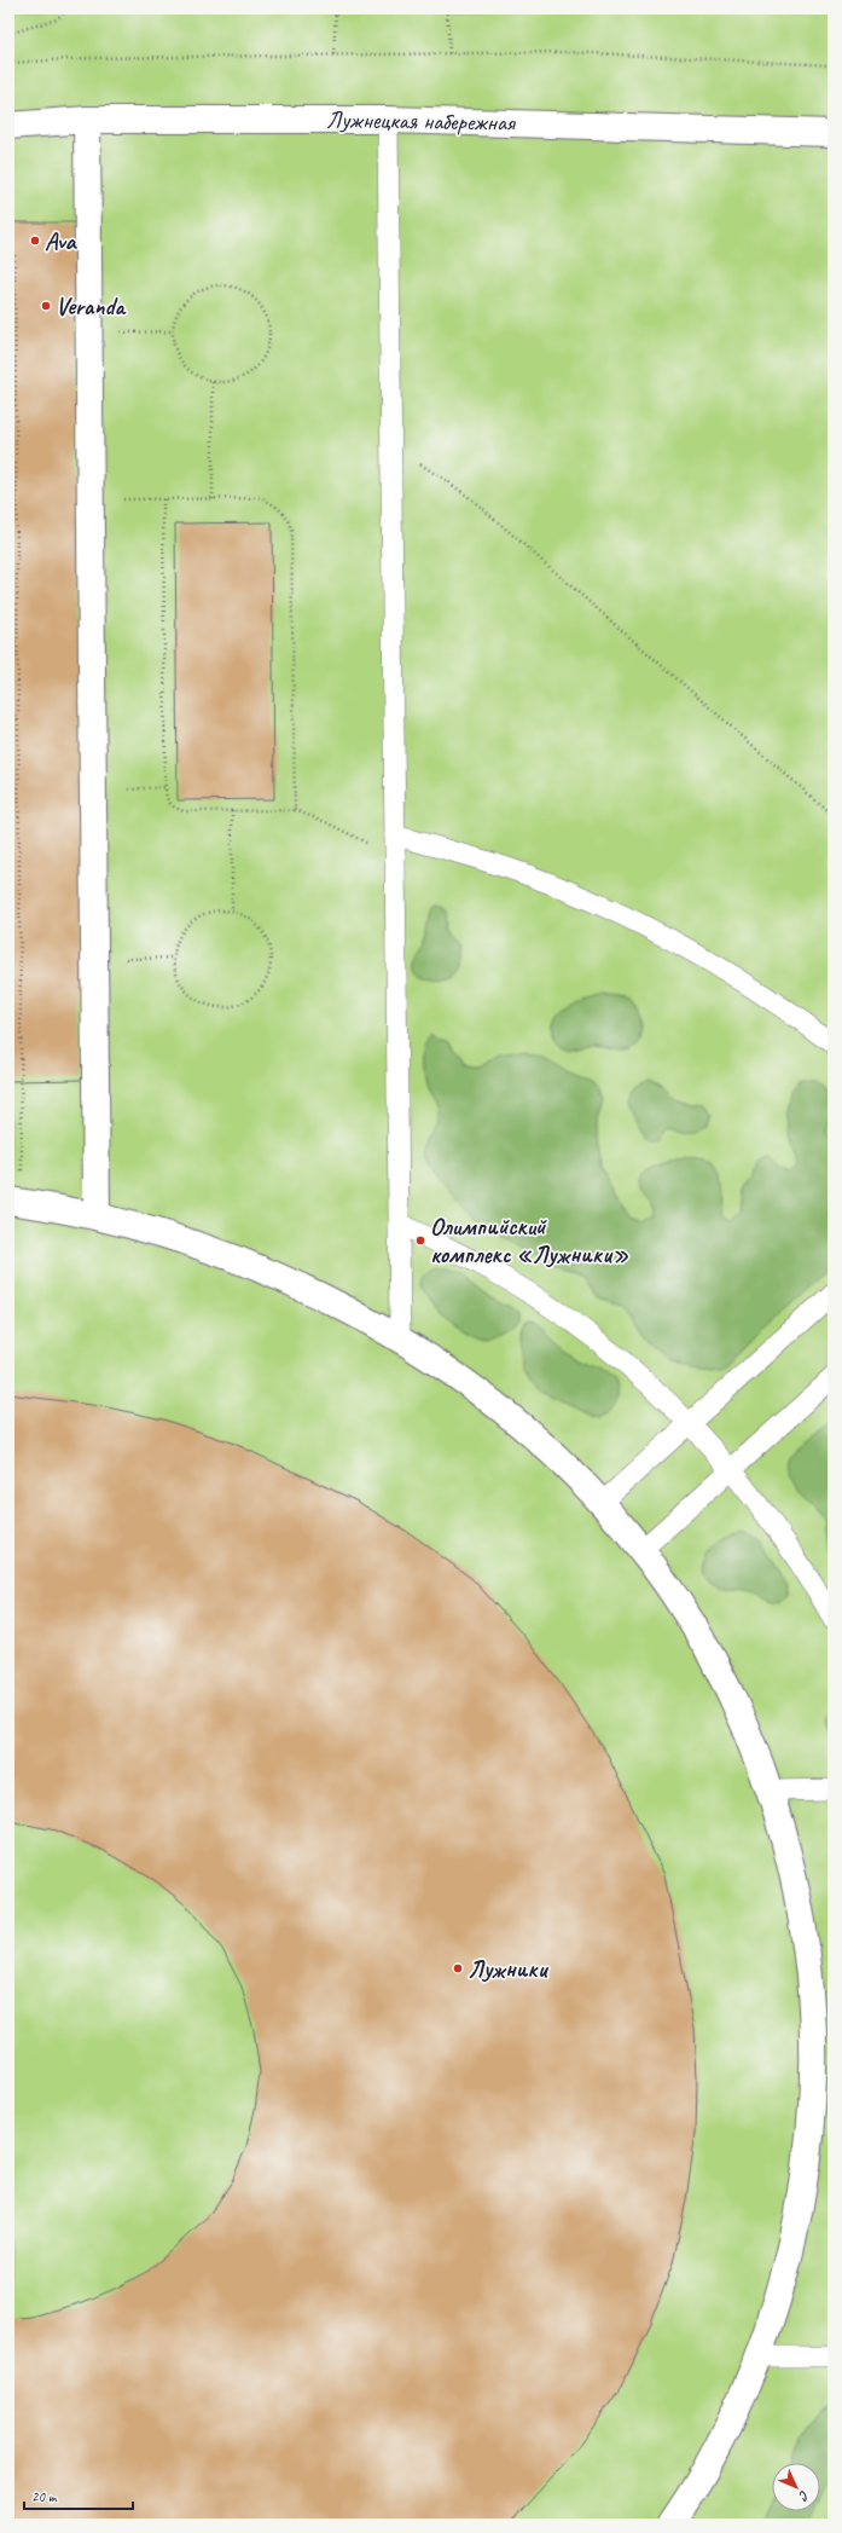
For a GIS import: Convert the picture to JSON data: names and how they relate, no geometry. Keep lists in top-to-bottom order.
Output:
{
  "streets": {
    "street": ["Лужнецкая набережная"]
  },
  "places": [
    "Ava",
    "Veranda",
    "Олимпийский комплекс «Лужники»",
    "Лужники"
  ],
  "scale_bar": "20 m",
  "north": "bottom right"
}
